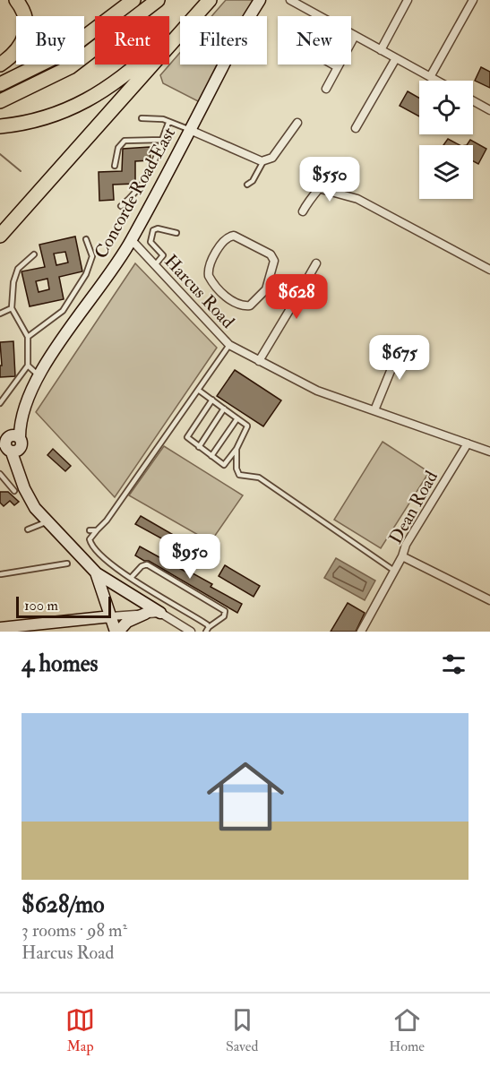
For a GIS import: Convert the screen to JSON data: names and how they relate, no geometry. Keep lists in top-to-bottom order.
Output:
{
  "streets": {
    "main road": ["Concorde Road East"],
    "street": ["Harcus Road", "Dean Road"]
  },
  "crossings": [
    ["Concorde Road East", "Harcus Road"],
    ["Harcus Road", "Dean Road"]
  ],
  "scale_bar": "100 m",
  "page": {
    "chip": [
      "Buy",
      "Rent",
      "Filters",
      "New"
    ],
    "price": [
      "$550",
      "$628",
      "$675",
      "$950"
    ],
    "scale": "100 m",
    "heading": "4 homes",
    "list": [
      {
        "name": "$628/mo",
        "note": "3 rooms · 98 m² · Harcus Road"
      }
    ],
    "tabs": ["Map", "Saved", "Home"]
  }
}
